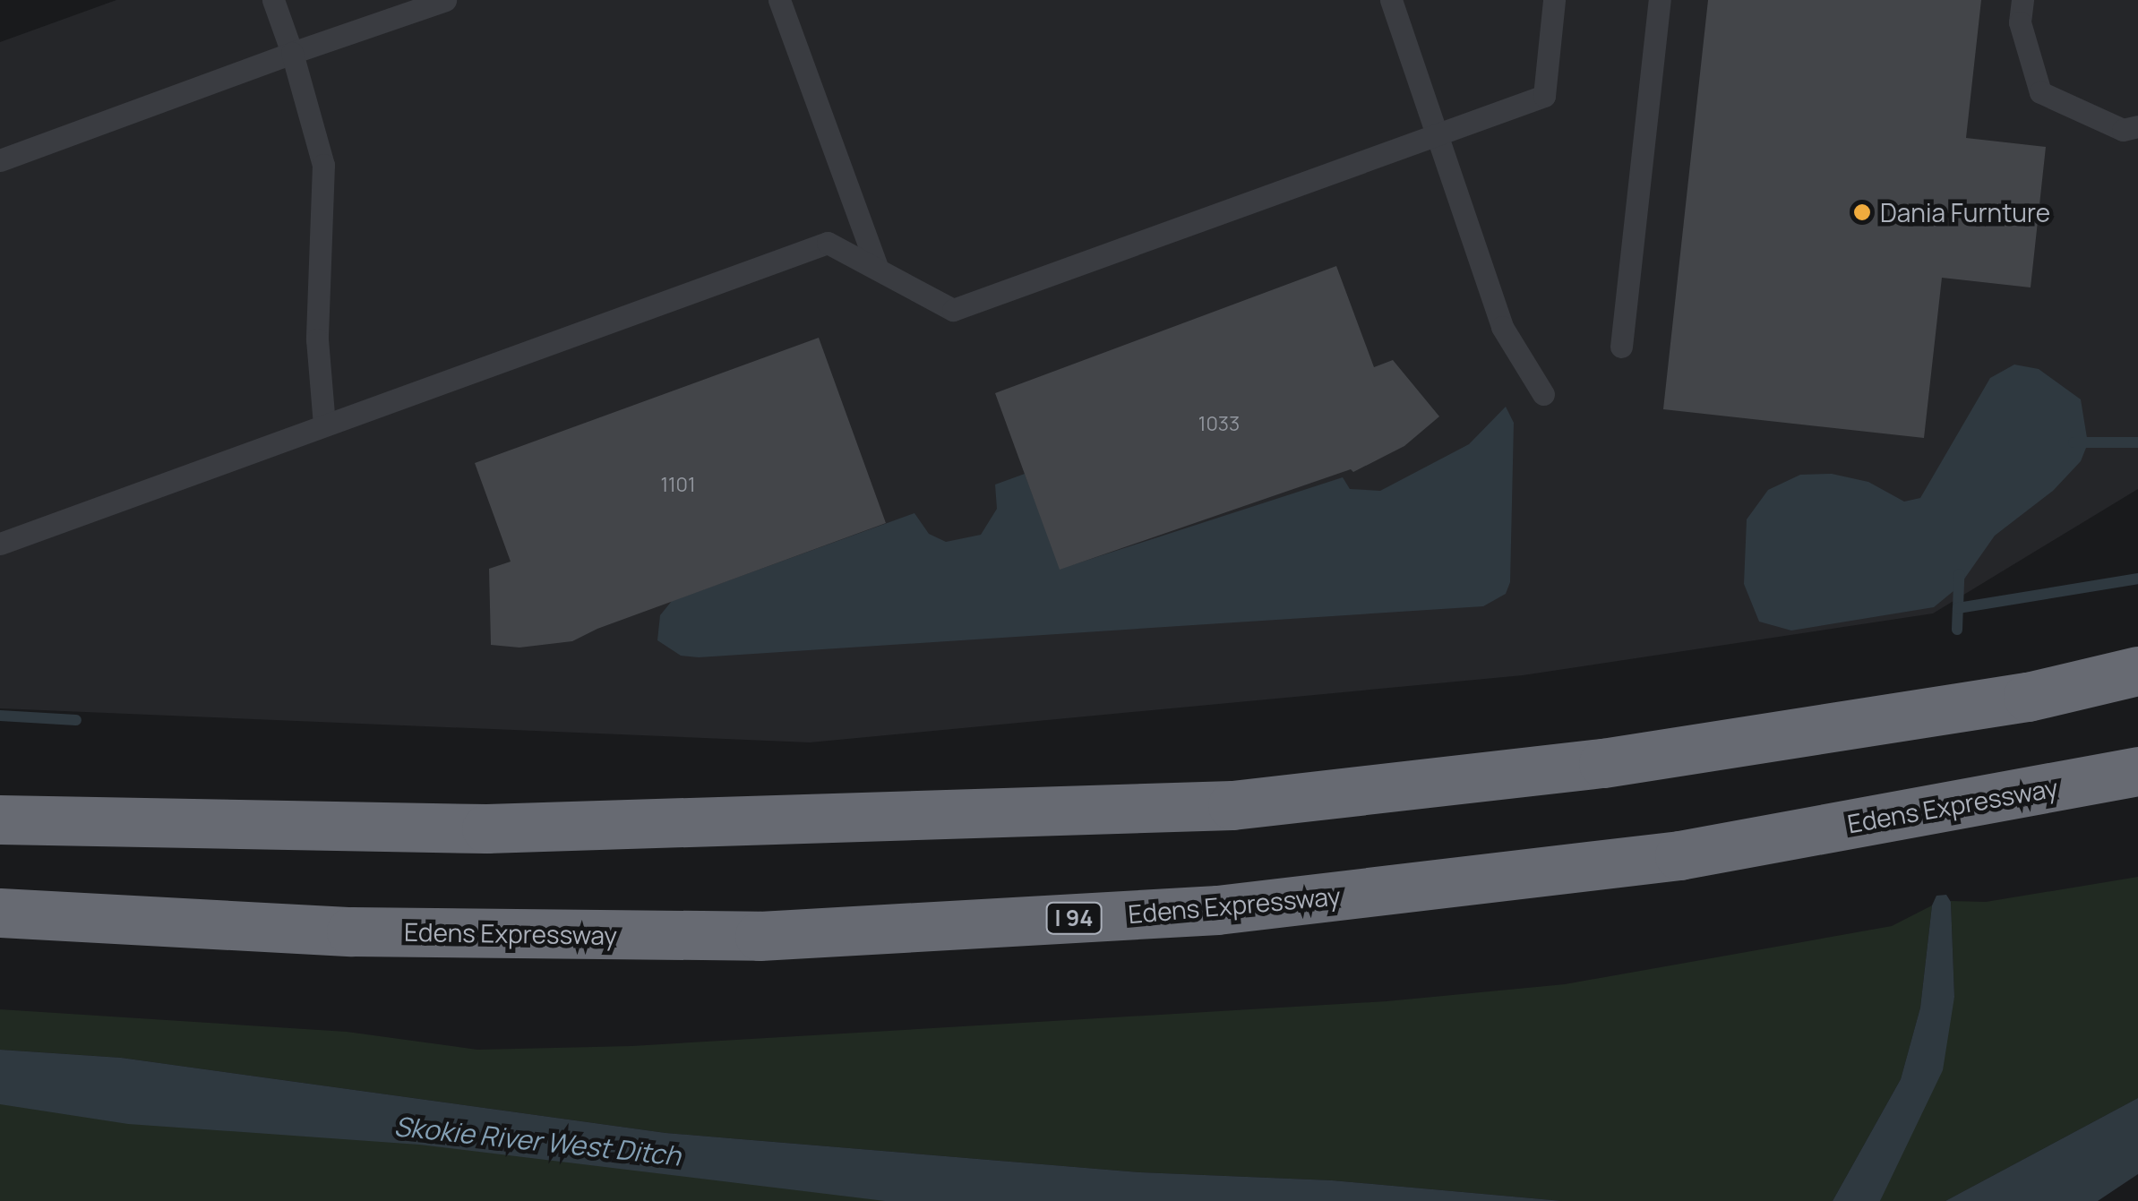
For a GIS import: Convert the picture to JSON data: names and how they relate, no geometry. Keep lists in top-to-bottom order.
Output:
{
  "streets": {
    "highway": ["Edens Expressway", "I 94"]
  },
  "water": ["Skokie River West Ditch"],
  "places": ["Dania Furnture"],
  "house_numbers": ["1033", "1101"]
}
